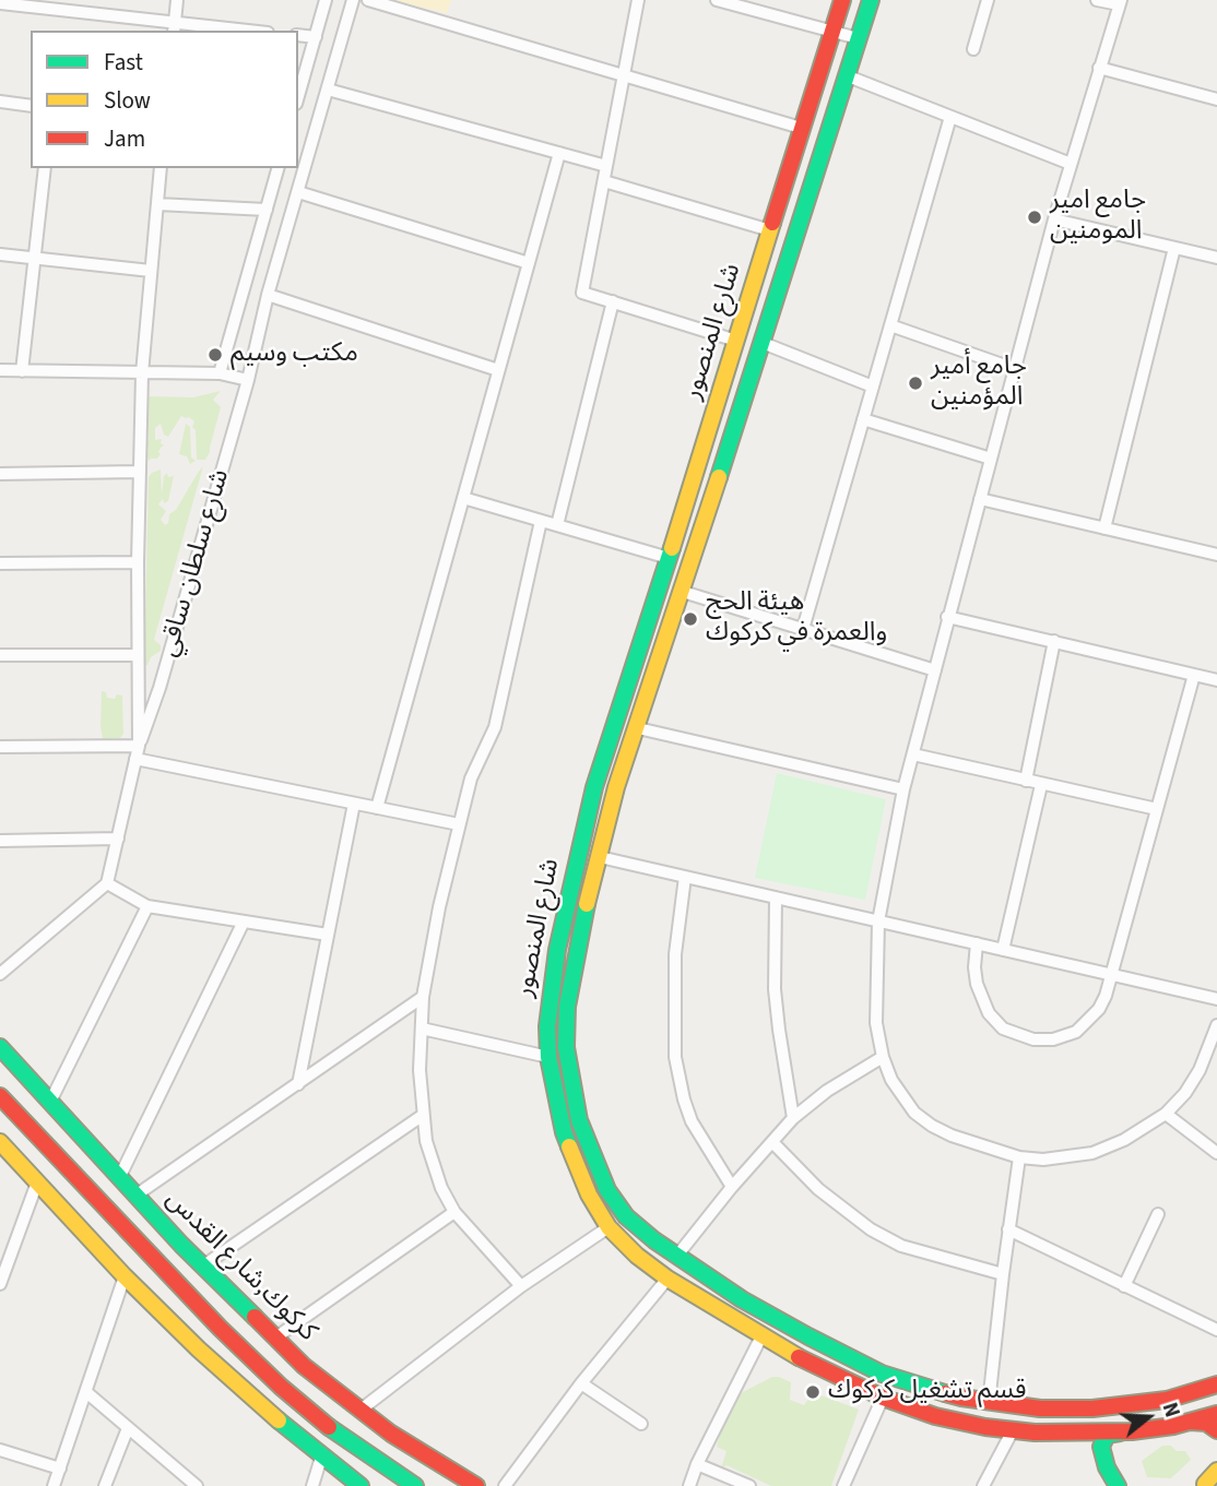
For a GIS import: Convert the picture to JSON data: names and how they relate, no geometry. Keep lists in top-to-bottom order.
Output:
{
  "streets": {
    "street": ["شارع المنصور", "شارع سلطان ساقي", "كركوك,شارع القدس"]
  },
  "places": [
    "جامع امير المومنين",
    "مكتب وسيم",
    "جامع أمير المؤمنين",
    "هيئة الحج والعمرة في كركوك",
    "قسم تشغيل كركوك"
  ],
  "legend": ["Fast", "Slow", "Jam"],
  "north": "right"
}
